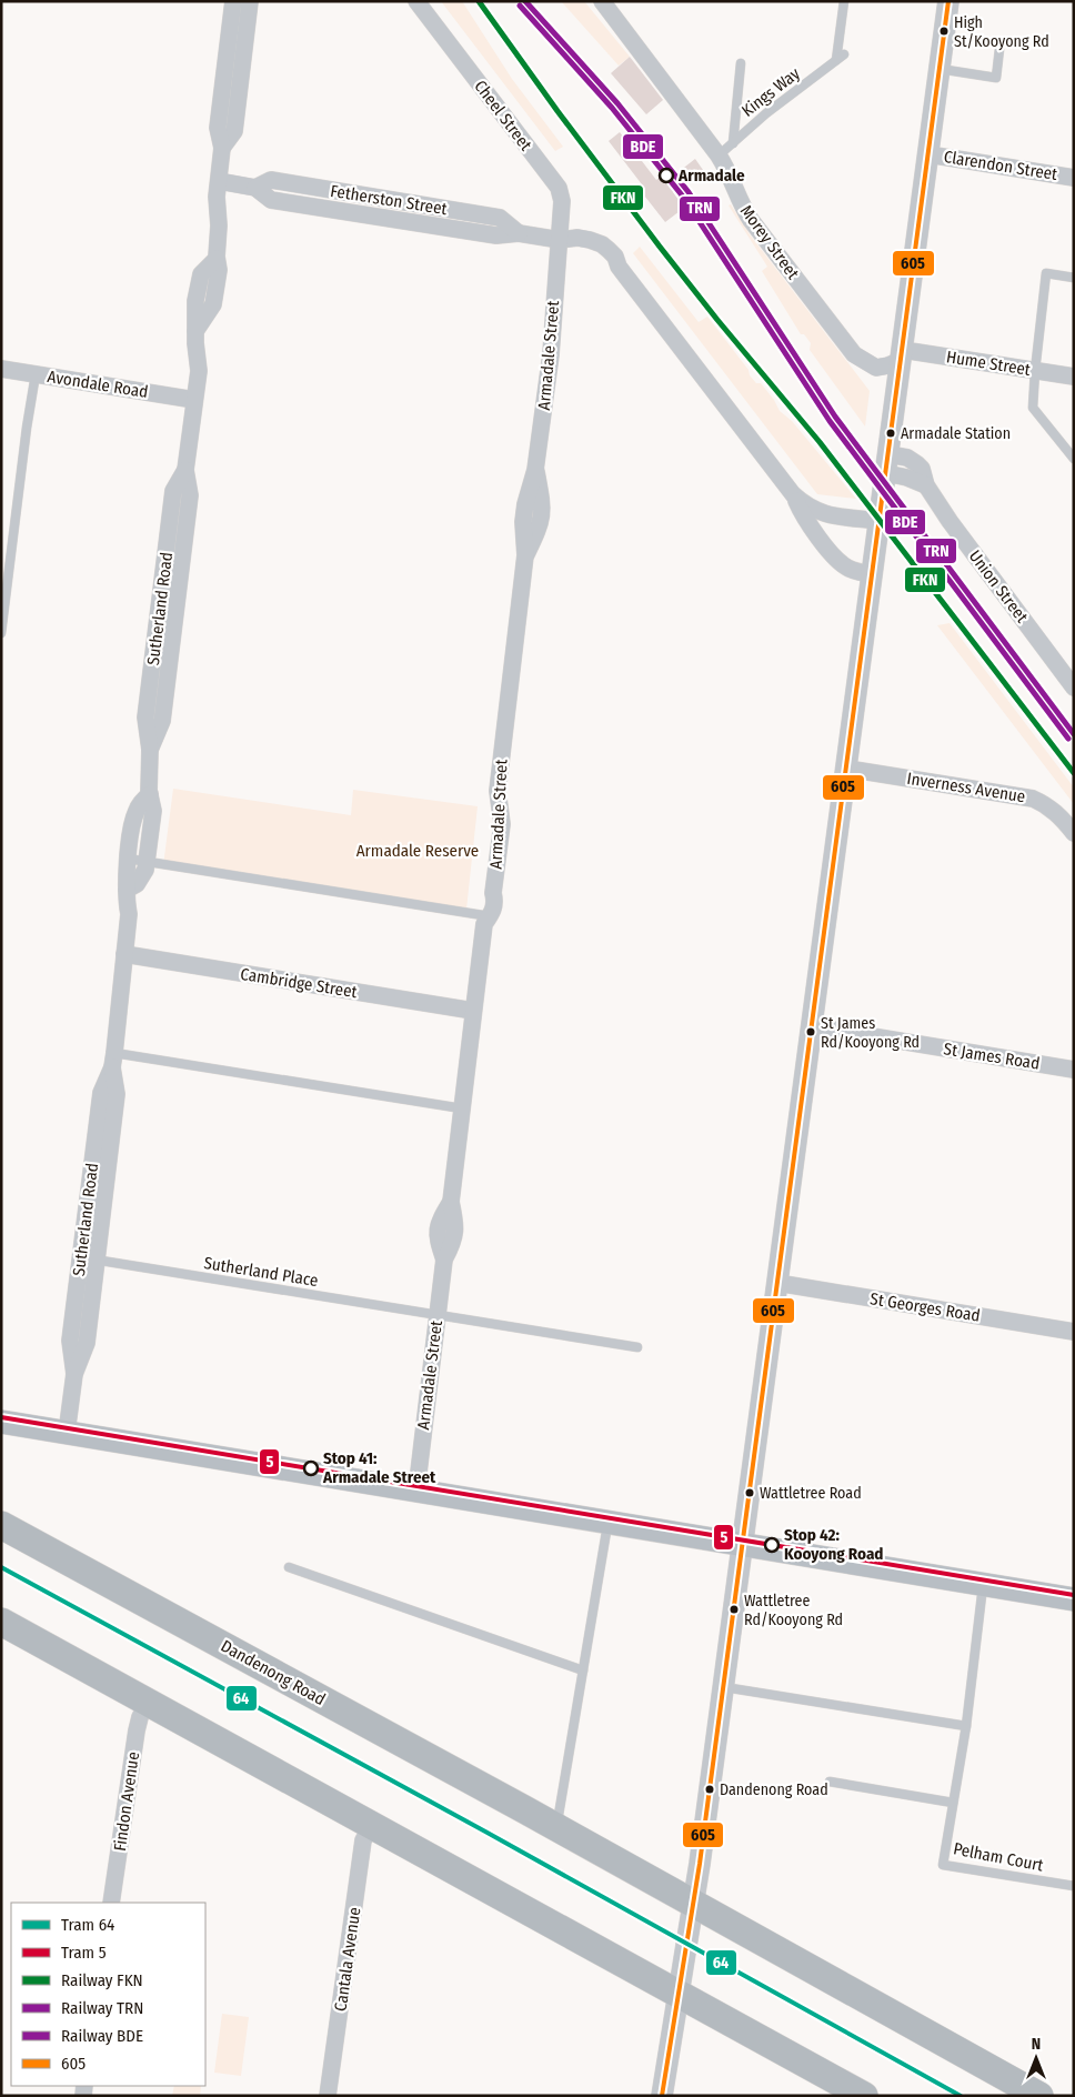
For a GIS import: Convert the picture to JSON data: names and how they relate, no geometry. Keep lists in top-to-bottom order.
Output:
{
  "streets": {
    "highway": ["Dandenong Road"],
    "street": [
      "Cheel Street",
      "Clarendon Street",
      "Fetherston Street",
      "Morey Street",
      "Armadale Street",
      "Hume Street",
      "Avondale Road",
      "Union Street",
      "Sutherland Road",
      "Inverness Avenue",
      "Cambridge Street",
      "St James Road",
      "St Georges Road",
      "Findon Avenue",
      "Cantala Avenue"
    ],
    "lane": ["Kings Way", "Sutherland Place", "Pelham Court"]
  },
  "crossings": [
    ["Kings Way", "Morey Street"],
    ["Cheel Street", "Fetherston Street"],
    ["Cheel Street", "Armadale Street"],
    ["Fetherston Street", "Armadale Street"],
    ["Fetherston Street", "Sutherland Road"],
    ["Morey Street", "Hume Street"],
    ["Armadale Street", "Cambridge Street"],
    ["Armadale Street", "Sutherland Place"],
    ["Avondale Road", "Sutherland Road"],
    ["Sutherland Road", "Cambridge Street"],
    ["Sutherland Road", "Sutherland Place"]
  ],
  "parks": ["Armadale Reserve"],
  "places": [
    "High St/Kooyong Rd",
    "Armadale",
    "Armadale Station",
    "St James Rd/Kooyong Rd",
    "Stop 41: Armadale Street",
    "Wattletree Road",
    "Stop 42: Kooyong Road",
    "Wattletree Rd/Kooyong Rd",
    "Dandenong Road"
  ],
  "lines": [
    "rail line FKN",
    "rail line TRN",
    "transit line 605",
    "rail line BDE",
    "tram line 5",
    "tram line 64"
  ],
  "legend": [
    "Tram 64",
    "Tram 5",
    "Railway FKN",
    "Railway TRN",
    "Railway BDE",
    "605"
  ],
  "north": "top"
}
